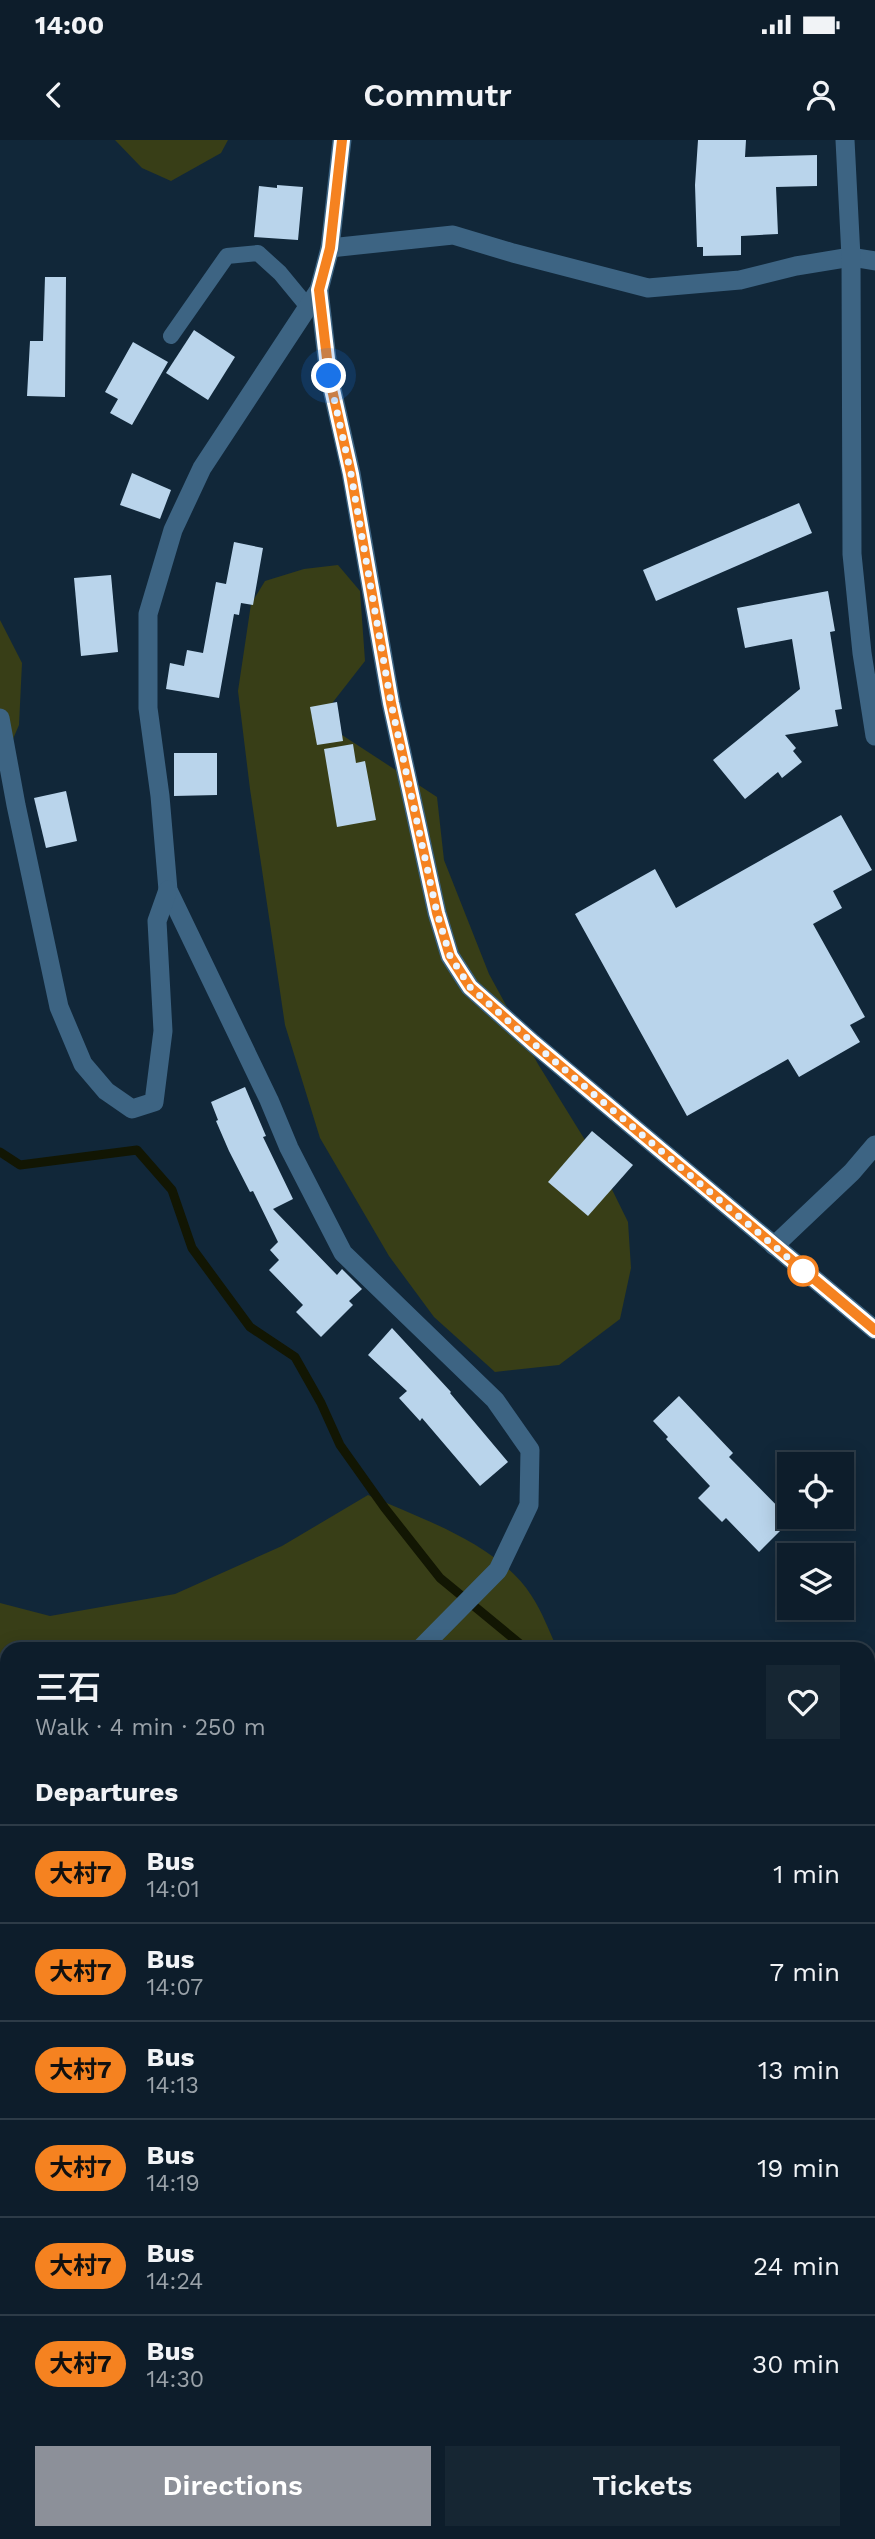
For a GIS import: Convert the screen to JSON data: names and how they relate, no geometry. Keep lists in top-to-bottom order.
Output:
{
  "lines": ["bus line 大村7"],
  "page": {
    "status": "14:00",
    "header": "Commutr",
    "heading": [
      ["三石", "Walk · 4 min · 250 m"],
      "Departures"
    ],
    "list": [
      {
        "mark": "大村7",
        "name": "Bus",
        "note": "14:01",
        "value": "1 min"
      },
      {
        "mark": "大村7",
        "name": "Bus",
        "note": "14:07",
        "value": "7 min"
      },
      {
        "mark": "大村7",
        "name": "Bus",
        "note": "14:13",
        "value": "13 min"
      },
      {
        "mark": "大村7",
        "name": "Bus",
        "note": "14:19",
        "value": "19 min"
      },
      {
        "mark": "大村7",
        "name": "Bus",
        "note": "14:24",
        "value": "24 min"
      },
      {
        "mark": "大村7",
        "name": "Bus",
        "note": "14:30",
        "value": "30 min"
      }
    ],
    "buttons": ["Directions", "Tickets"]
  }
}
